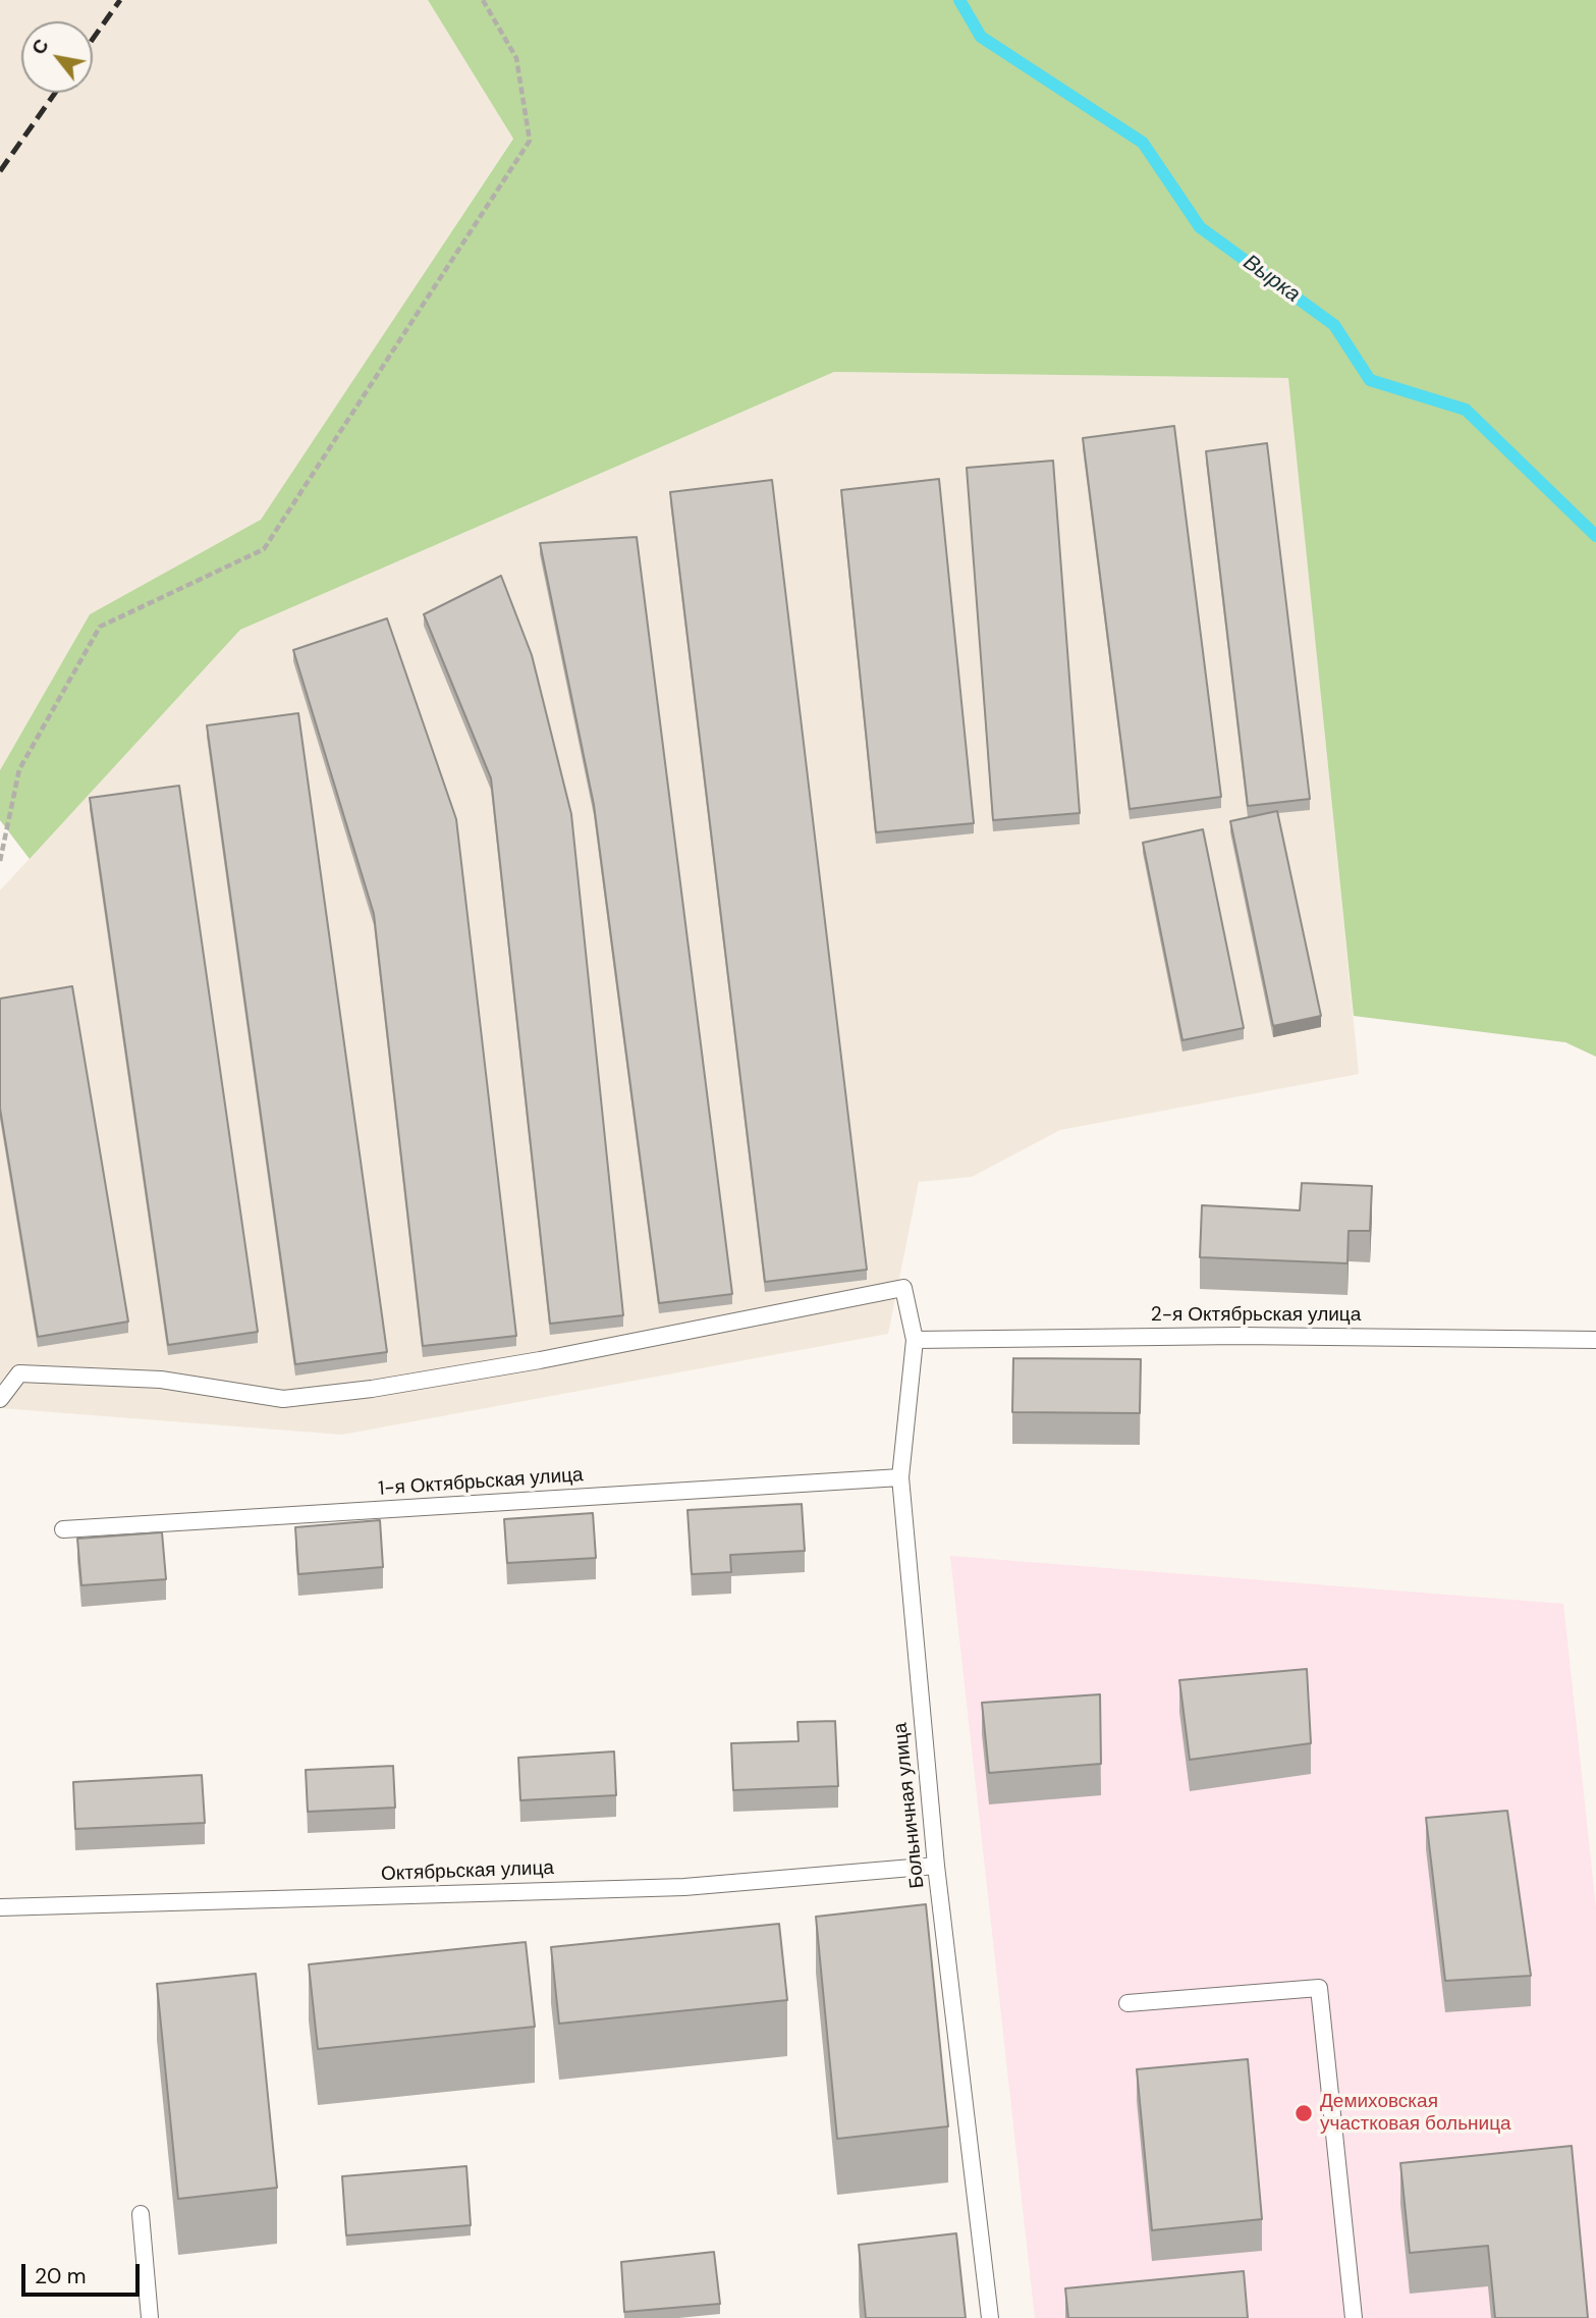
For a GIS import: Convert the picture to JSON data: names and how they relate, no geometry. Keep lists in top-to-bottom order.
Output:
{
  "streets": {
    "lane": [
      "2-я Октябрьская улица",
      "1-я Октябрьская улица",
      "Больничная улица",
      "Октябрьская улица"
    ]
  },
  "crossings": [
    ["2-я Октябрьская улица", "Больничная улица"],
    ["1-я Октябрьская улица", "Больничная улица"],
    ["Больничная улица", "Октябрьская улица"]
  ],
  "water": ["Вырка"],
  "places": ["Демиховская участковая больница"],
  "scale_bar": "20 m",
  "north": "top left"
}
